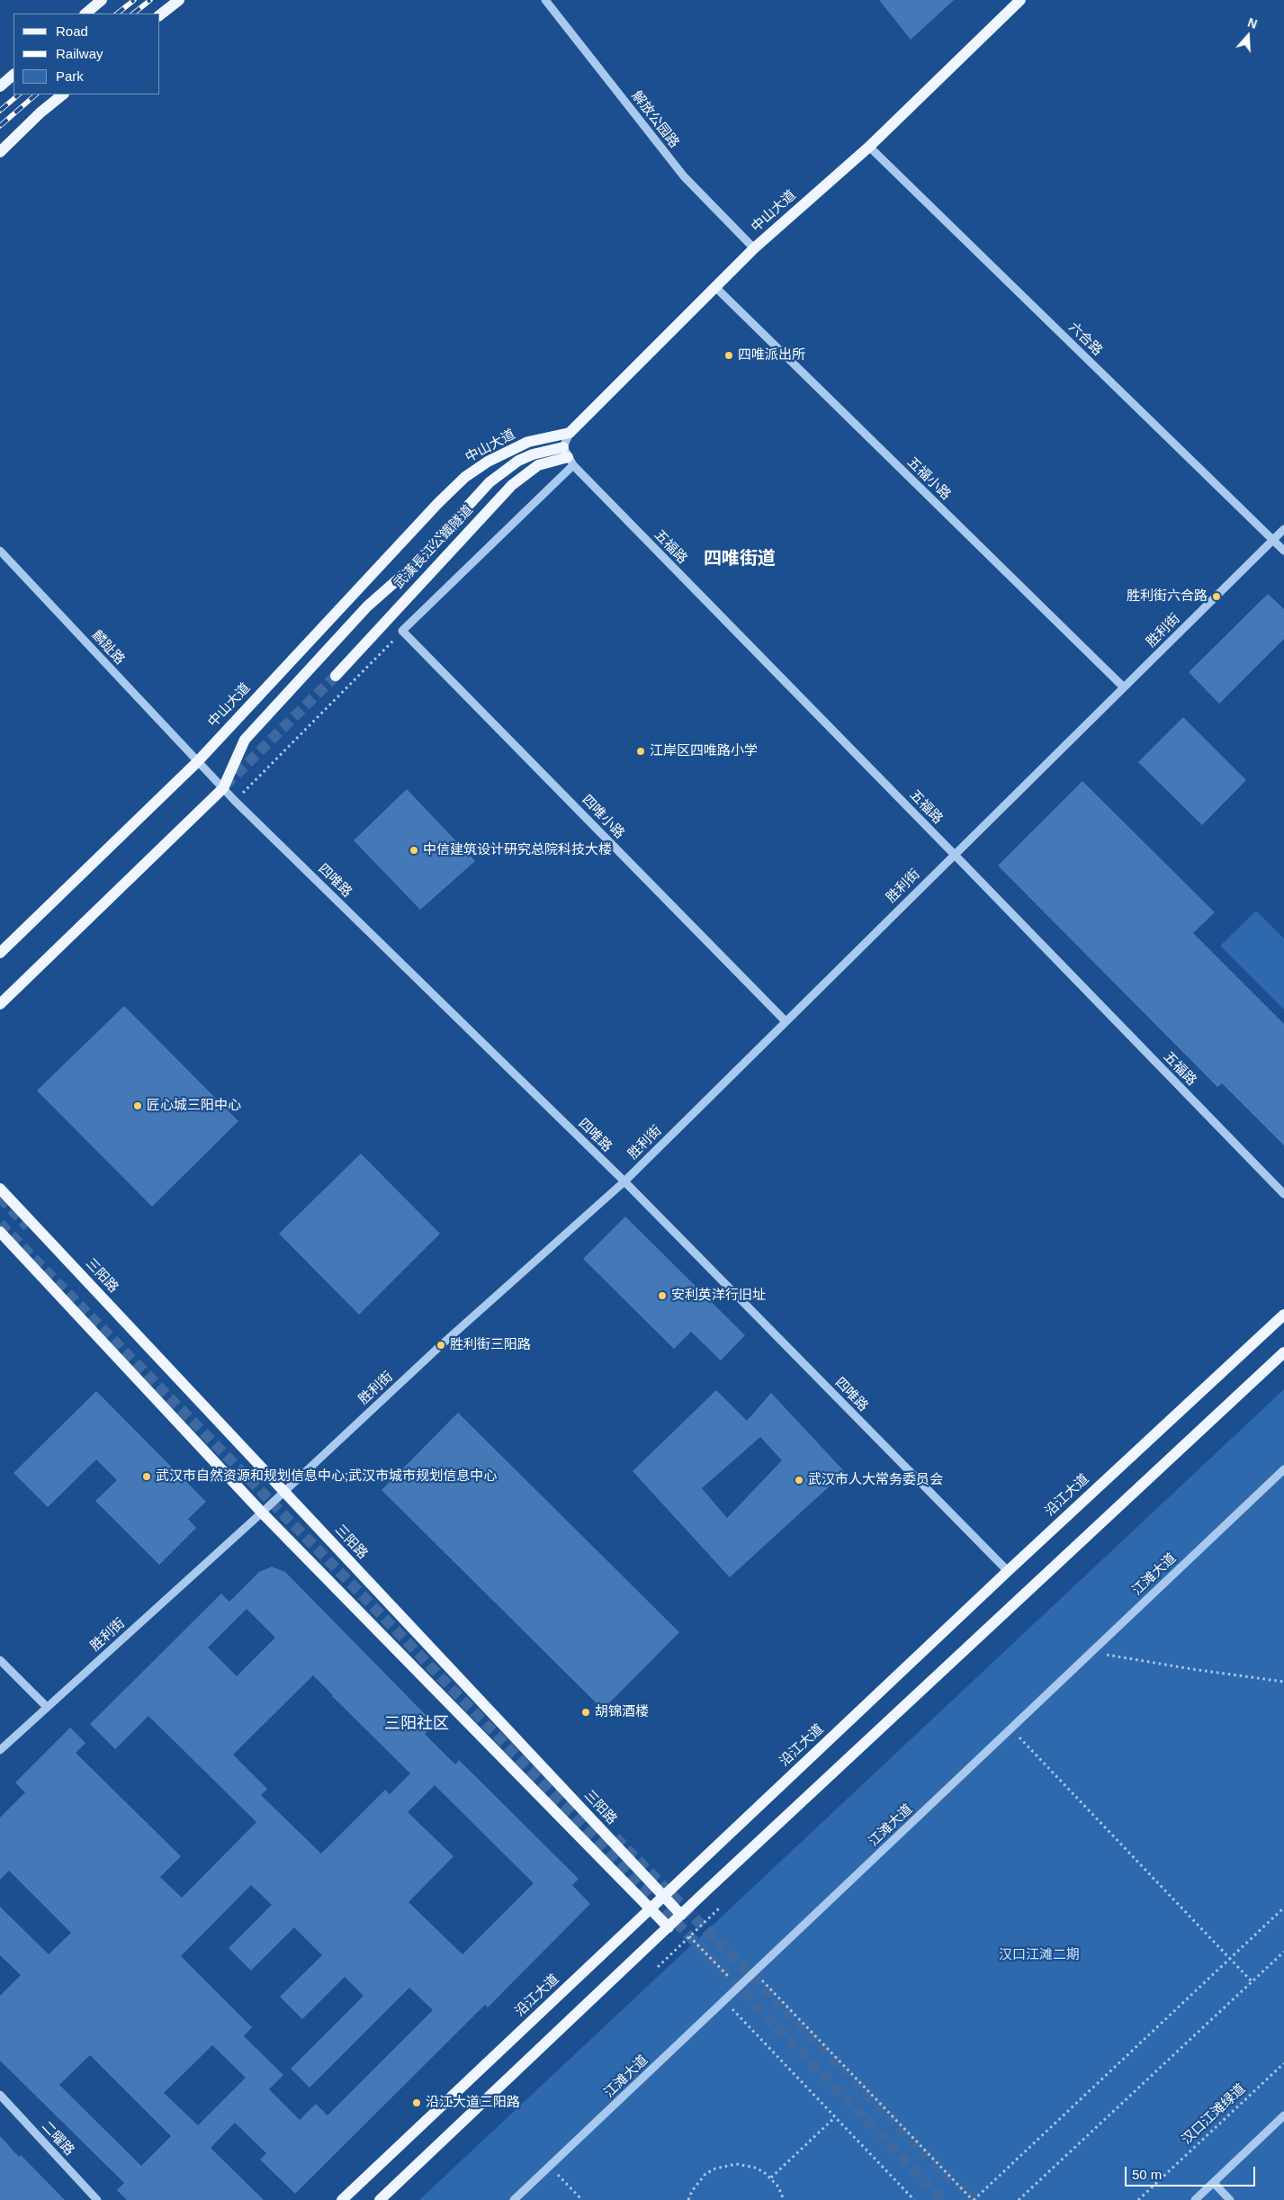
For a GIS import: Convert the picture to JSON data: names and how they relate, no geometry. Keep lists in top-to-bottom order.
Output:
{
  "streets": {
    "main road": [
      "中山大道",
      "武漢長江公鐵隧道",
      "三阳路",
      "沿江大道"
    ],
    "street": [
      "解放公园路",
      "六合路",
      "五福小路",
      "五福路",
      "胜利街",
      "麟趾路",
      "四唯小路",
      "四唯路",
      "江滩大道",
      "二曜路"
    ],
    "path": ["汉口江滩绿道"]
  },
  "crossings": [
    ["解放公园路", "中山大道"],
    ["中山大道", "六合路"],
    ["中山大道", "五福小路"],
    ["中山大道", "武漢長江公鐵隧道"],
    ["中山大道", "五福路"],
    ["中山大道", "麟趾路"],
    ["中山大道", "四唯路"],
    ["六合路", "胜利街"],
    ["五福小路", "胜利街"],
    ["武漢長江公鐵隧道", "五福路"],
    ["五福路", "胜利街"],
    ["胜利街", "四唯小路"],
    ["胜利街", "四唯路"],
    ["胜利街", "三阳路"],
    ["麟趾路", "四唯路"],
    ["四唯路", "沿江大道"],
    ["三阳路", "沿江大道"]
  ],
  "districts": ["四唯街道", "三阳社区"],
  "parks": ["汉口江滩二期"],
  "places": [
    "四唯派出所",
    "胜利街六合路",
    "江岸区四唯路小学",
    "中信建筑设计研究总院科技大楼",
    "匠心城三阳中心",
    "安利英洋行旧址",
    "胜利街三阳路",
    "武汉市自然资源和规划信息中心;武汉市城市规划信息中心",
    "武汉市人大常务委员会",
    "胡锦酒楼",
    "沿江大道三阳路"
  ],
  "legend": ["Road", "Railway", "Park"],
  "scale_bar": "50 m",
  "north": "top"
}
